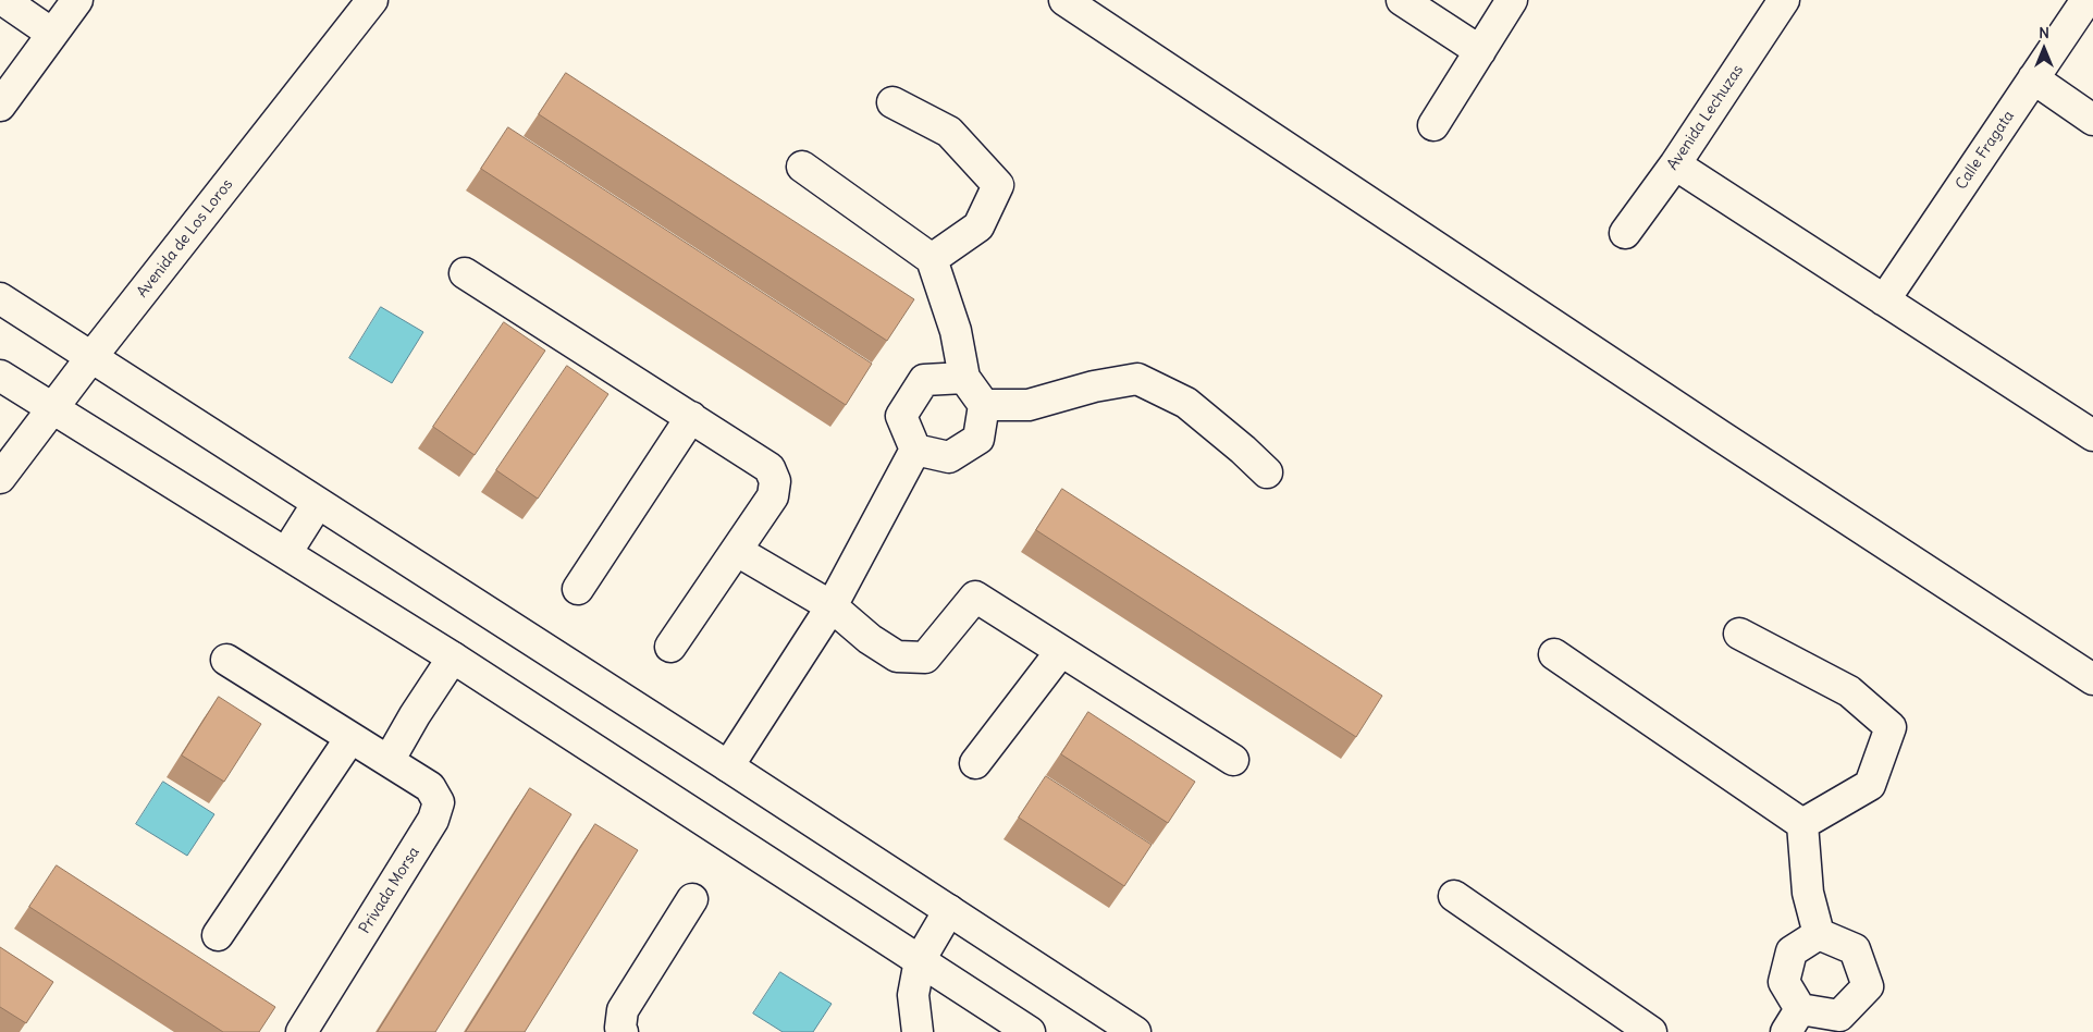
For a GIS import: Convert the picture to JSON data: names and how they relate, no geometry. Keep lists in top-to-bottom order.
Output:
{
  "streets": {
    "street": [
      "Avenida Lechuzas",
      "Calle Fragata",
      "Avenida de Los Loros",
      "Privada Morsa"
    ]
  },
  "north": "top"
}
